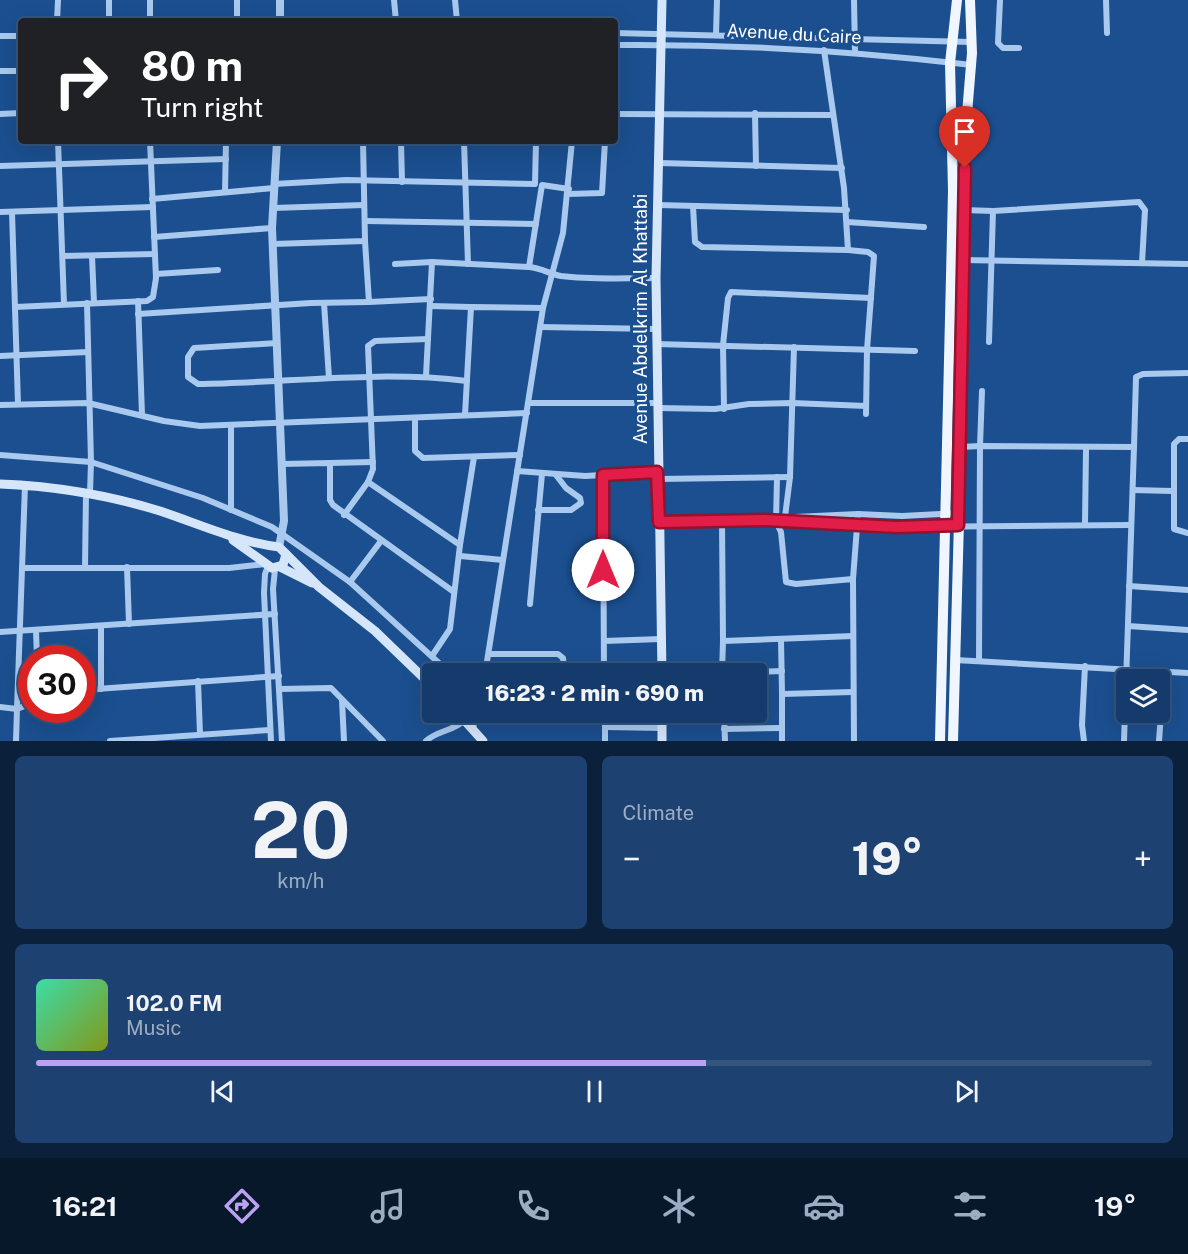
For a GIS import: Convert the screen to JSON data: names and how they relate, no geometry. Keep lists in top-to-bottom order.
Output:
{
  "streets": {
    "main road": ["Avenue Abdelkrim Al Khattabi"],
    "street": ["Avenue du Caire"]
  },
  "crossings": [
    ["Avenue du Caire", "Avenue Abdelkrim Al Khattabi"]
  ],
  "page": {
    "turn": ["80 m", "Turn right"],
    "limit": "30",
    "trip": "16:23 · 2 min · 690 m",
    "tile": [
      ["20", "km/h"],
      "Climate"
    ],
    "heat": ["−", "19°", "+"],
    "song": ["102.0 FM", "Music"],
    "tabs": ["16:21", "19°"]
  }
}
